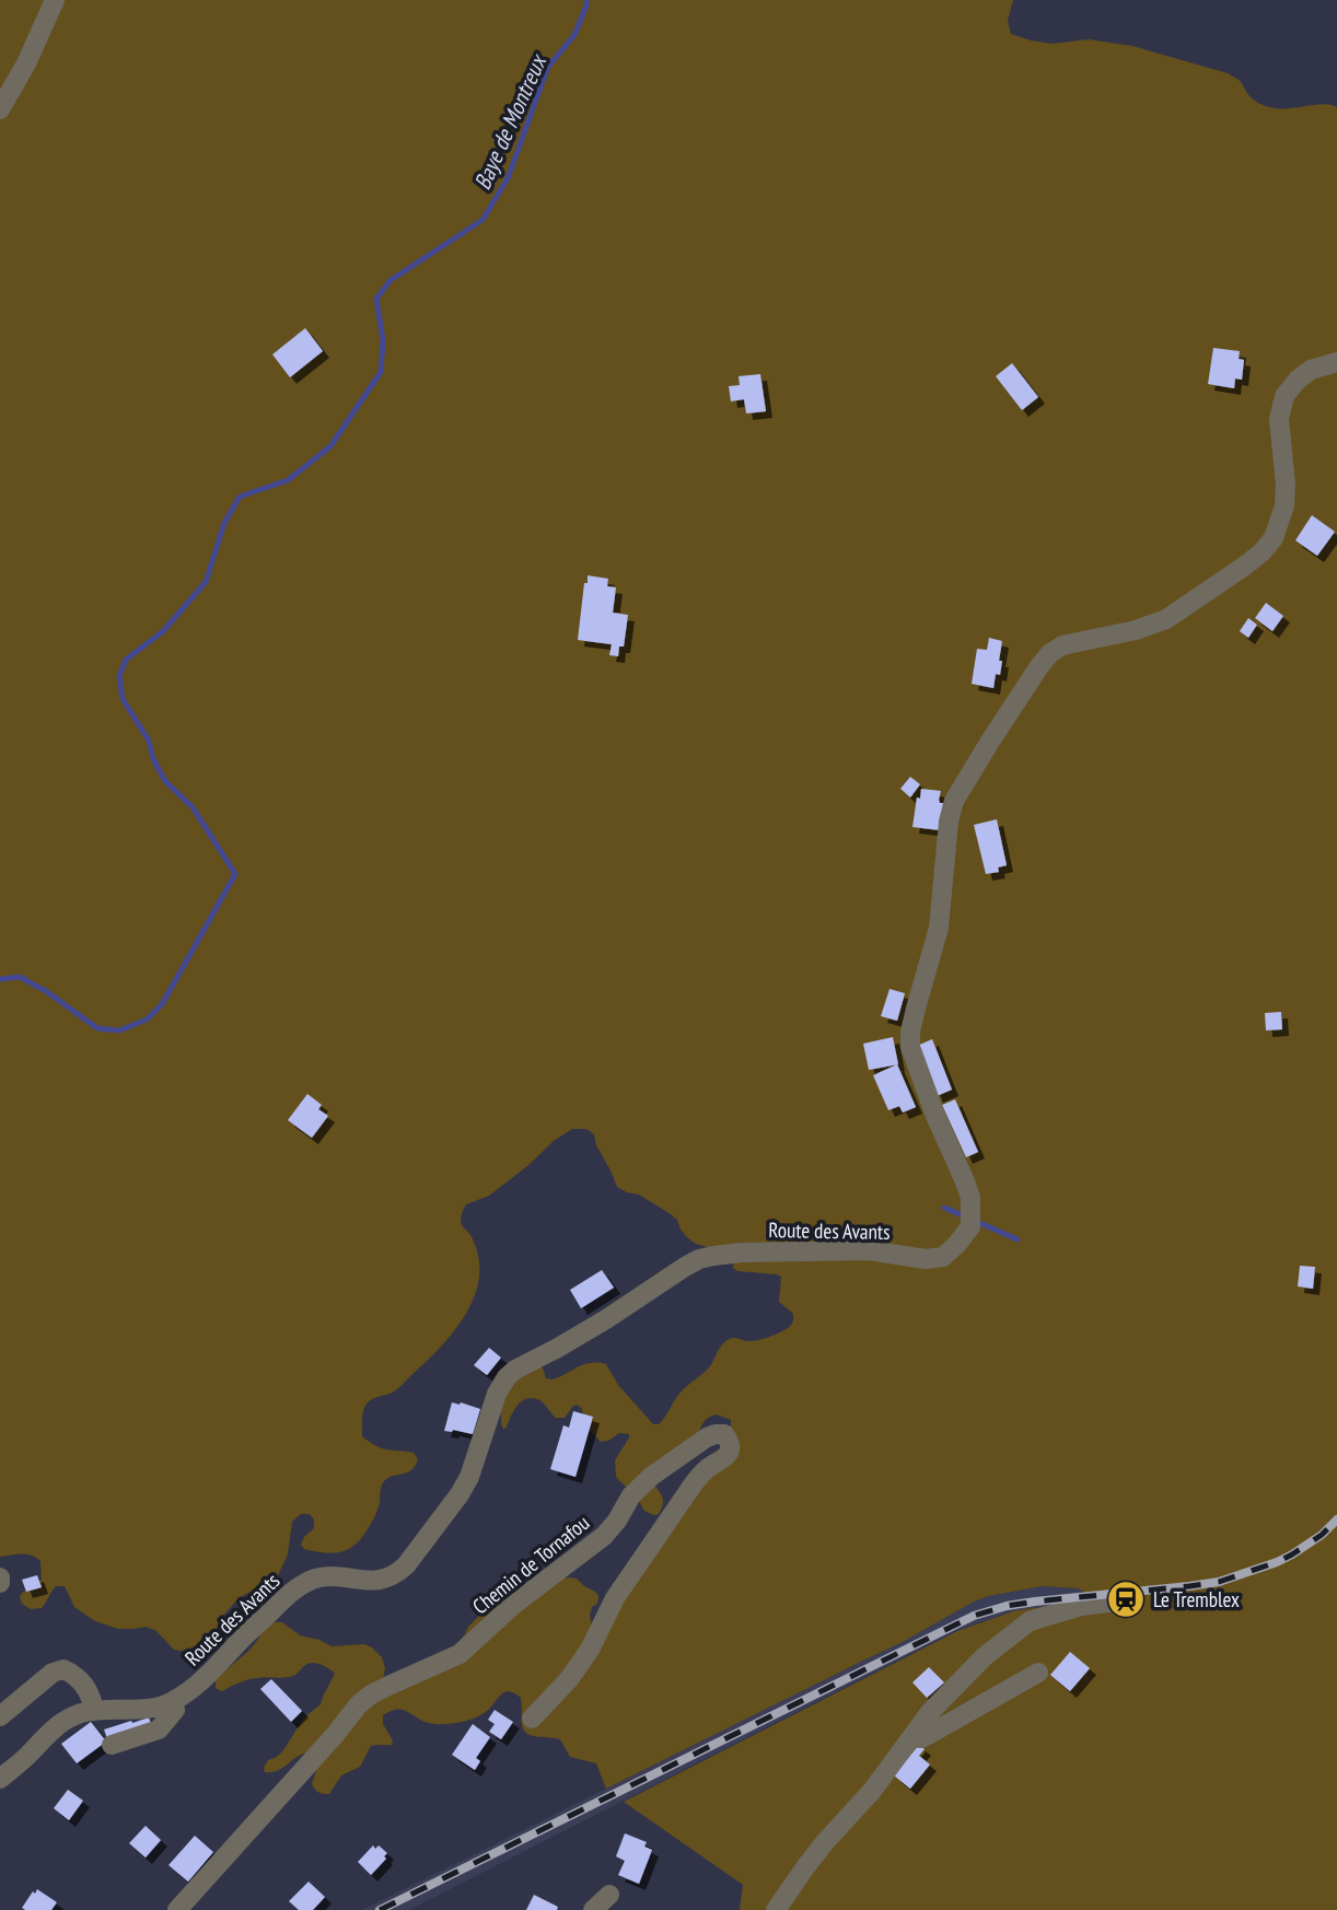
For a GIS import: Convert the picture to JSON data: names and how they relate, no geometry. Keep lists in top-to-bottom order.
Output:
{
  "streets": {
    "street": ["Route des Avants", "Chemin de Tornafou"]
  },
  "water": ["Baye de Montreux"],
  "places": {
    "station": ["Le Tremblex"]
  }
}
